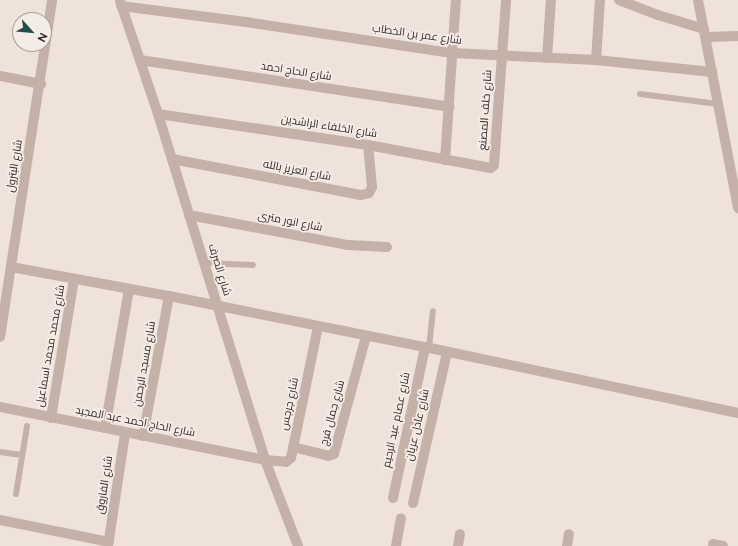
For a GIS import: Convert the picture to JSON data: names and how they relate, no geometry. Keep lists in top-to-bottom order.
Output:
{
  "streets": {
    "street": [
      "شارع عمر بن الخطاب",
      "شارع الحاج احمد",
      "شارع خلف المصنع",
      "شارع الخلفاء الراشدين",
      "شارع البترول",
      "شارع العزيز بالله",
      "شارع انور مترى",
      "شارع الصرف",
      "شارع محمد محمد اسماعيل",
      "شارع مسجد الرحمن",
      "شارع جرجس",
      "شارع جمال فرج",
      "شارع عصام عبد الرحيم",
      "شارع الحاج احمد عبد المجيد",
      "شارع عادل عريان",
      "شارع الفاروق"
    ]
  },
  "crossings": [
    ["شارع عمر بن الخطاب", "شارع خلف المصنع"],
    ["شارع عمر بن الخطاب", "شارع الصرف"],
    ["شارع الحاج احمد", "شارع الصرف"],
    ["شارع خلف المصنع", "شارع الخلفاء الراشدين"],
    ["شارع الخلفاء الراشدين", "شارع العزيز بالله"],
    ["شارع الخلفاء الراشدين", "شارع الصرف"],
    ["شارع العزيز بالله", "شارع الصرف"],
    ["شارع انور مترى", "شارع الصرف"],
    ["شارع الصرف", "شارع جرجس"],
    ["شارع الصرف", "شارع الحاج احمد عبد المجيد"],
    ["شارع محمد محمد اسماعيل", "شارع الحاج احمد عبد المجيد"],
    ["شارع مسجد الرحمن", "شارع الحاج احمد عبد المجيد"],
    ["شارع جرجس", "شارع جمال فرج"],
    ["شارع جرجس", "شارع الحاج احمد عبد المجيد"],
    ["شارع الحاج احمد عبد المجيد", "شارع الفاروق"]
  ],
  "north": "bottom right"
}
